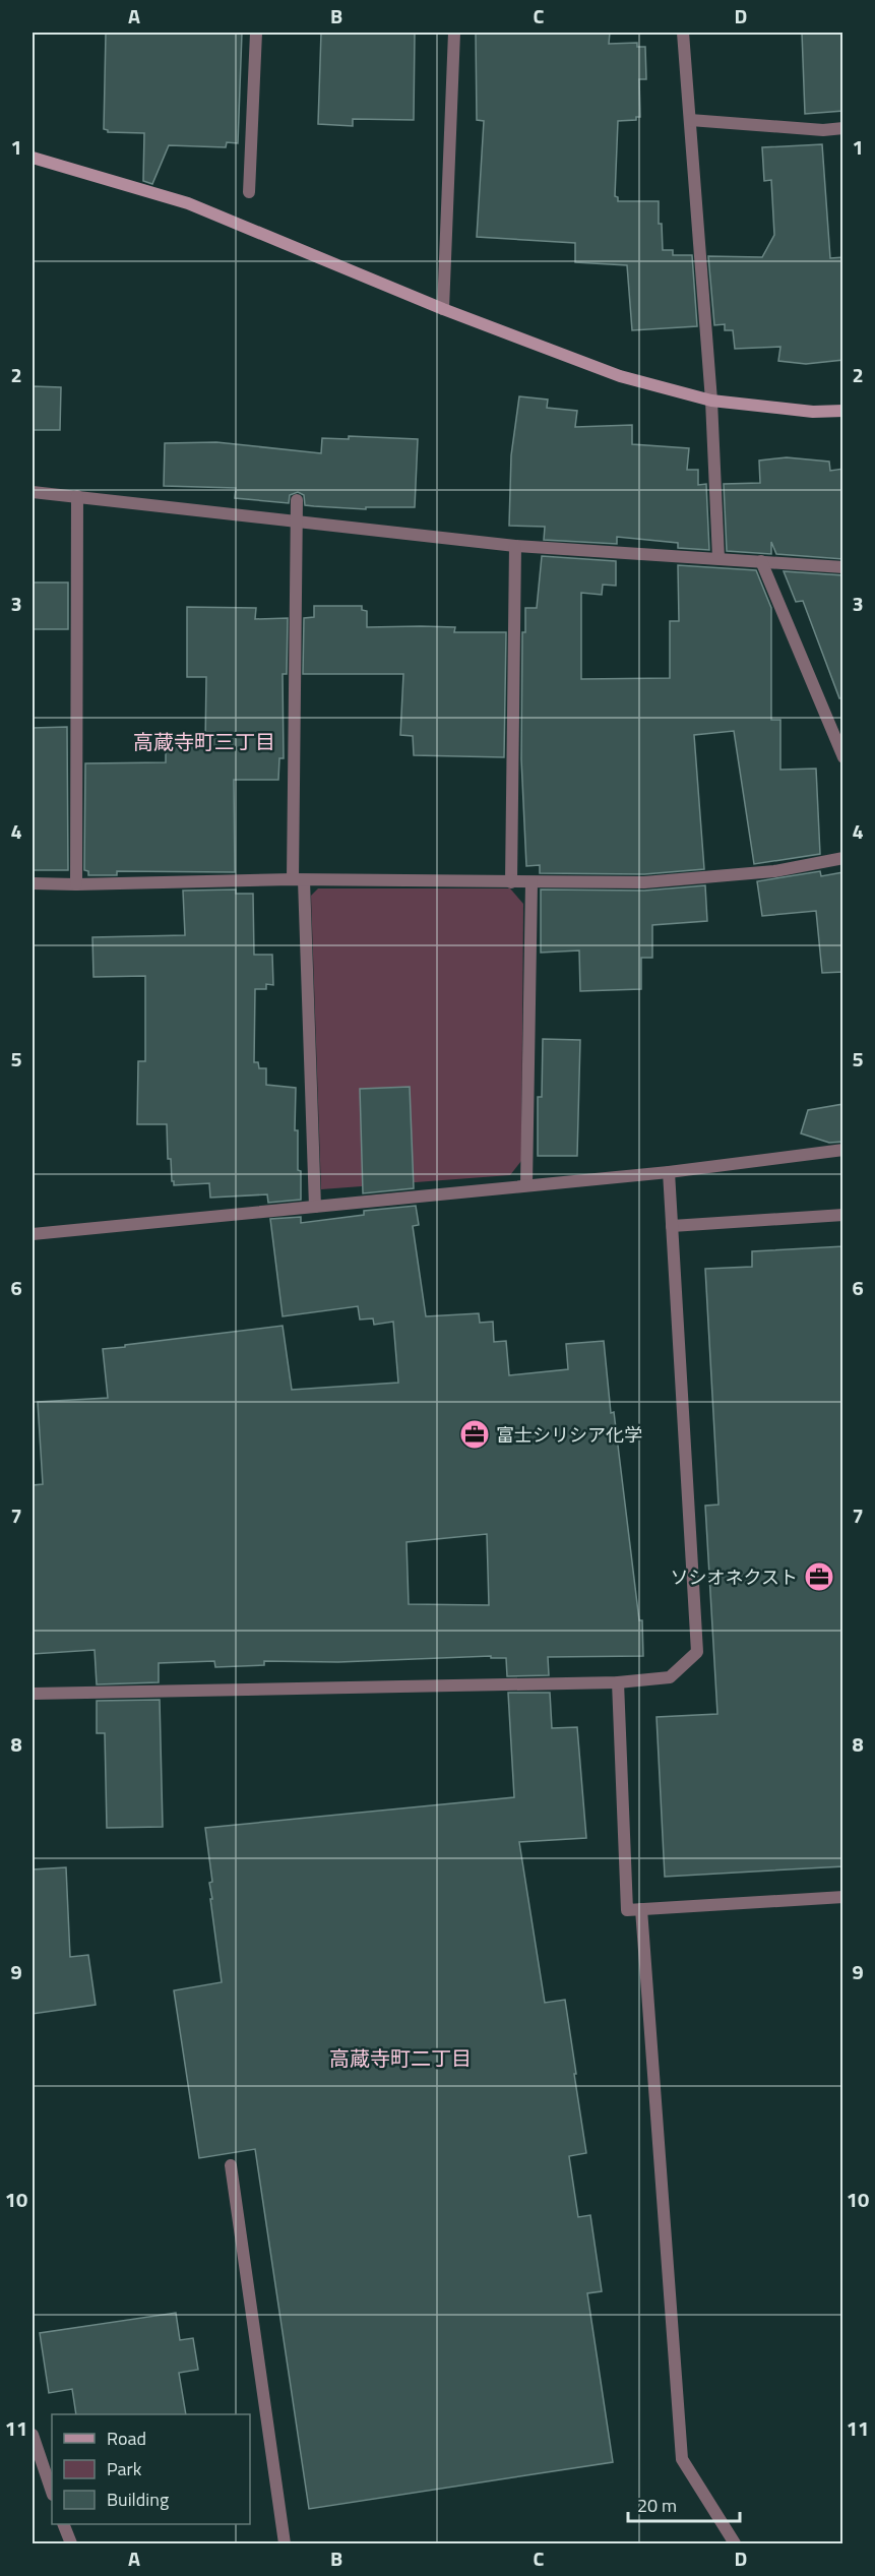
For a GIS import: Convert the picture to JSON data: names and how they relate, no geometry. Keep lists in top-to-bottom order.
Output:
{
  "districts": ["高蔵寺町三丁目", "高蔵寺町二丁目"],
  "places": {
    "office": ["富士シリシア化学", "ソシオネクスト"]
  },
  "legend": ["Road", "Park", "Building"],
  "scale_bar": "20 m",
  "grid": {
    "columns": [
      "A",
      "B",
      "C",
      "D"
    ],
    "rows": [
      "1",
      "2",
      "3",
      "4",
      "5",
      "6",
      "7",
      "8",
      "9",
      "10",
      "11"
    ]
  }
}
